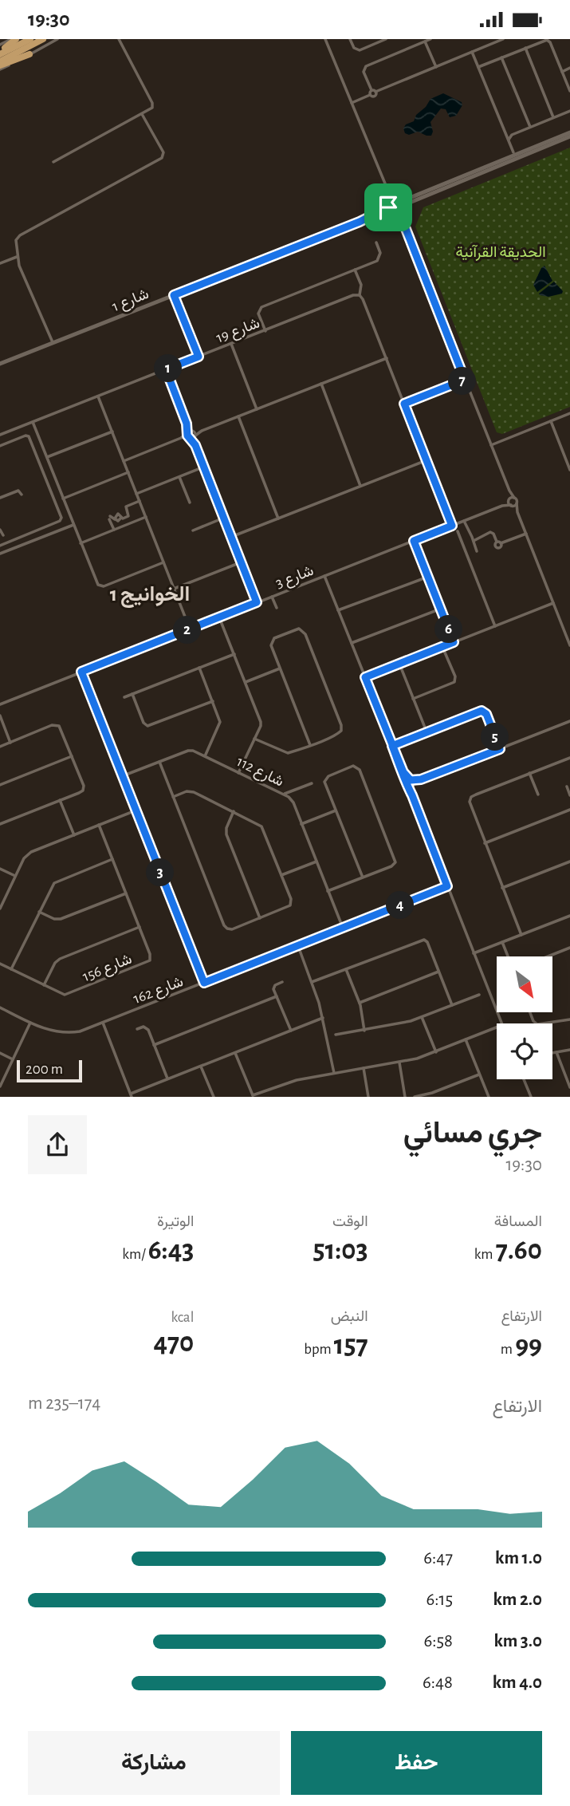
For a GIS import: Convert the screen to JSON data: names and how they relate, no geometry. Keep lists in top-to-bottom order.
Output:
{
  "streets": {
    "street": [
      "شارع 1",
      "شارع 19",
      "شارع 3",
      "شارع 112",
      "شارع 156",
      "شارع 162"
    ]
  },
  "crossings": [
    ["شارع 112", "شارع 162"]
  ],
  "districts": ["الخوانيج 1"],
  "parks": ["الحديقة القرآنية"],
  "scale_bar": "200 m",
  "north": "bottom right",
  "page": {
    "status": "19:30",
    "pins": [
      "1",
      "7",
      "6",
      "2",
      "5",
      "3",
      "4"
    ],
    "scale": "200 m",
    "heading": ["جري مسائي", "19:30"],
    "stats": [
      ["المسافة", "7.60 km"],
      ["الوقت", "51:03"],
      ["الوتيرة", "6:43 /km"],
      ["الارتفاع", "99 m"],
      ["النبض", "157 bpm"],
      ["kcal", "470"]
    ],
    "chart": ["الارتفاع", "174–235 m"],
    "list": [
      {
        "name": "1.0 km",
        "note": "6:47"
      },
      {
        "name": "2.0 km",
        "note": "6:15"
      },
      {
        "name": "3.0 km",
        "note": "6:58"
      },
      {
        "name": "4.0 km",
        "note": "6:48"
      }
    ],
    "buttons": ["حفظ", "مشاركة"]
  }
}
